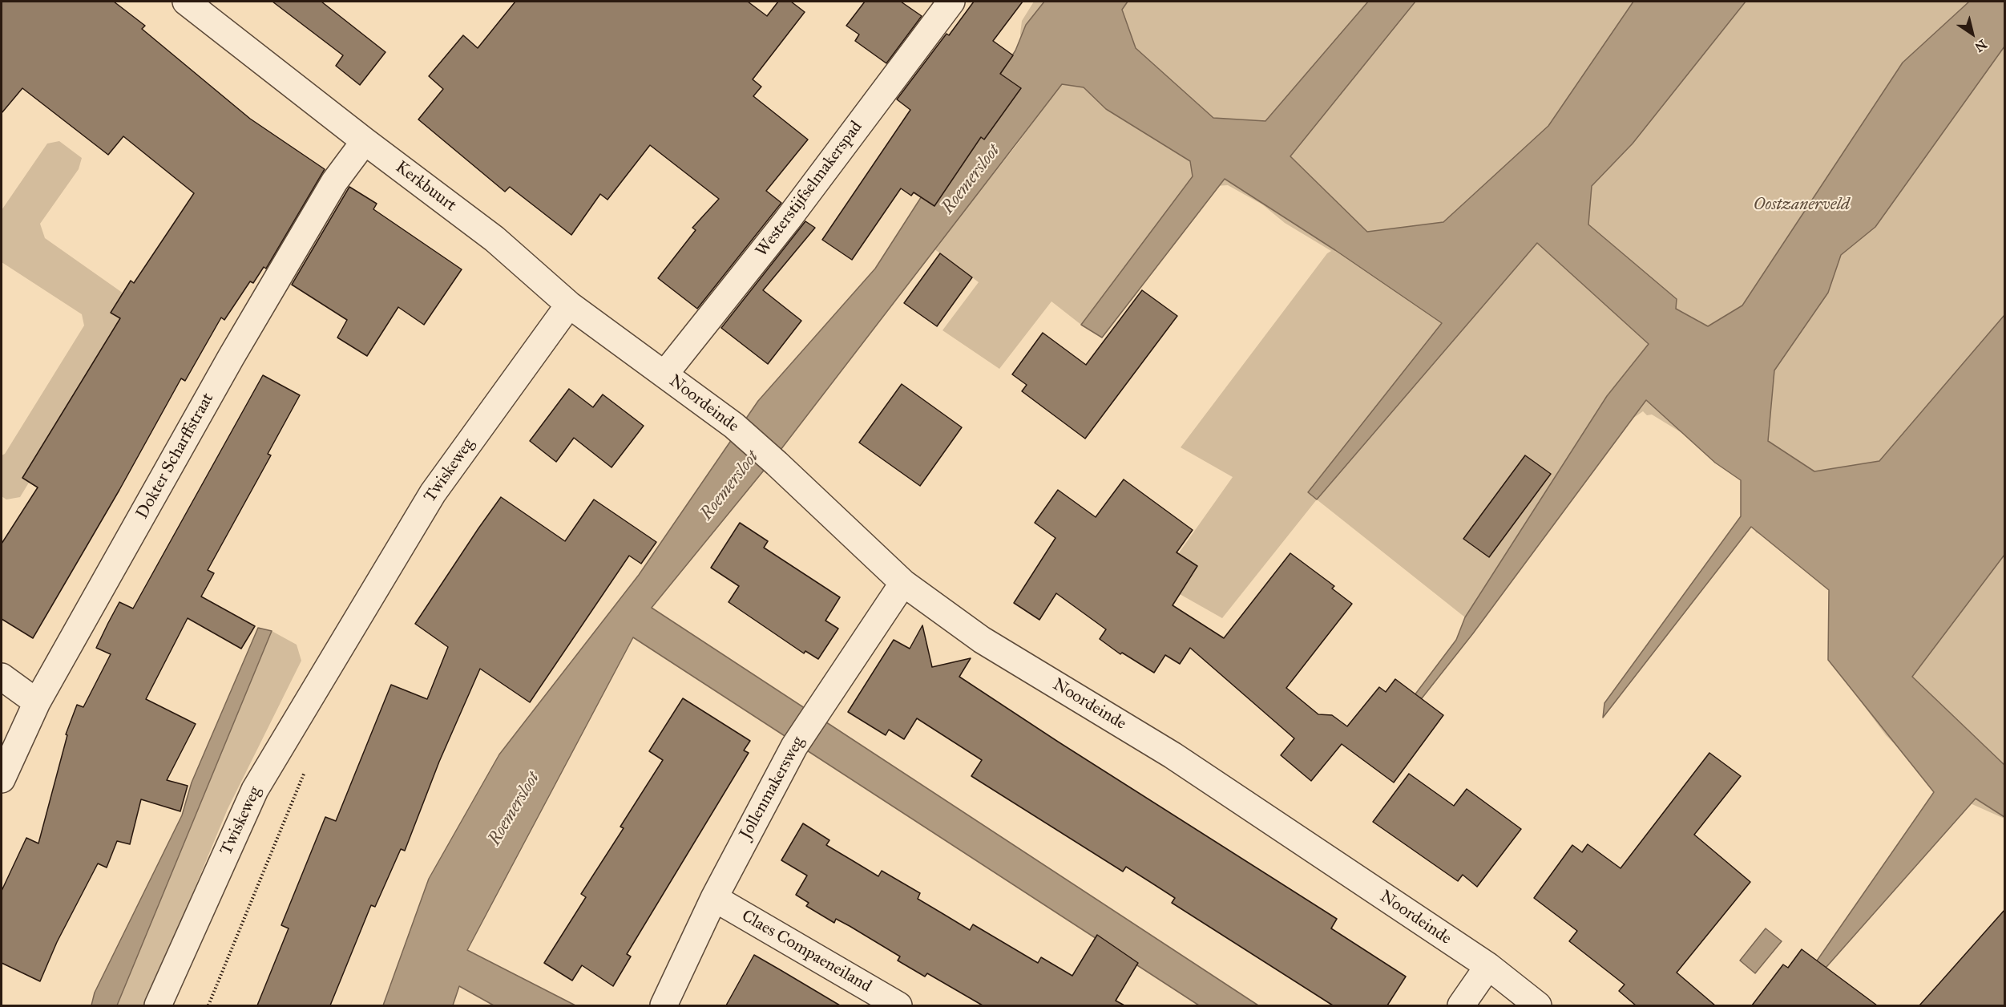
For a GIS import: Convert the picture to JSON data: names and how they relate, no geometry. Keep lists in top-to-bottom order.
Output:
{
  "streets": {
    "street": [
      "Kerkbuurt",
      "Westerstijfselmakerspad",
      "Noordeinde",
      "Dokter Scharffstraat",
      "Twiskeweg",
      "Jollenmakersweg",
      "Claes Compaeneiland"
    ]
  },
  "crossings": [
    ["Kerkbuurt", "Westerstijfselmakerspad"],
    ["Kerkbuurt", "Noordeinde"],
    ["Kerkbuurt", "Dokter Scharffstraat"],
    ["Kerkbuurt", "Twiskeweg"],
    ["Westerstijfselmakerspad", "Noordeinde"],
    ["Noordeinde", "Jollenmakersweg"],
    ["Jollenmakersweg", "Claes Compaeneiland"]
  ],
  "water": ["Roemersloot"],
  "parks": ["Oostzanerveld"],
  "north": "bottom right"
}
